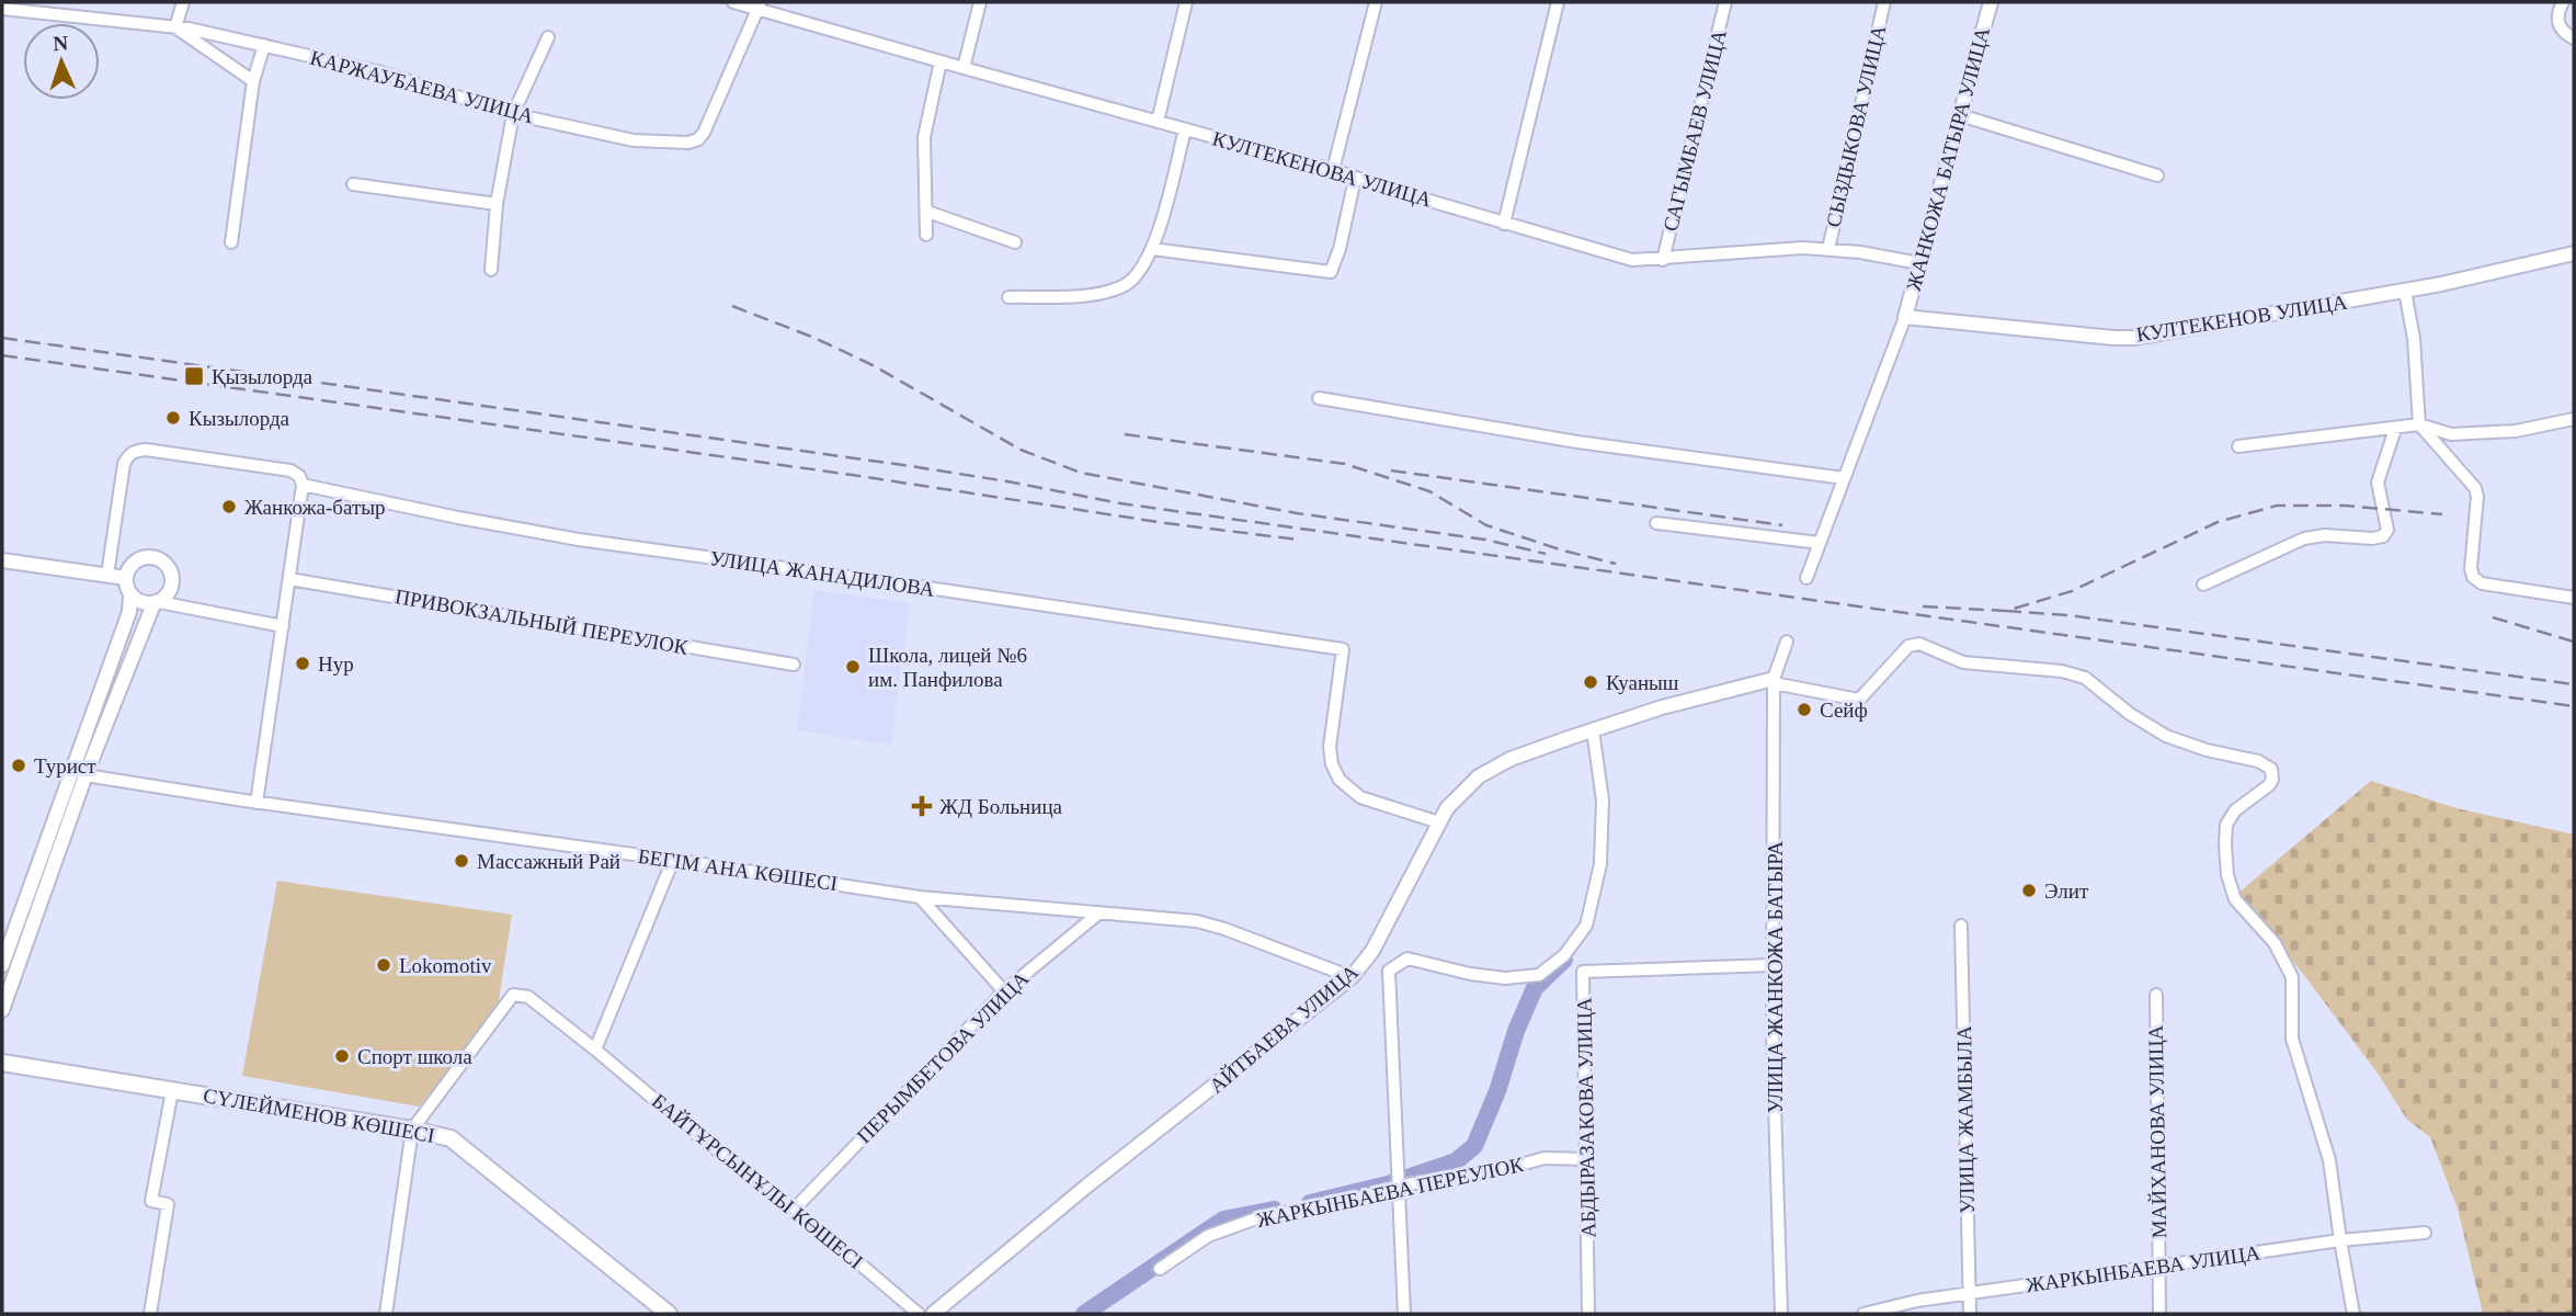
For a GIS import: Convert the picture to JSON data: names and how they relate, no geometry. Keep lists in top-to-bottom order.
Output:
{
  "streets": {
    "main road": ["СҮЛЕЙМЕНОВ КӨШЕСІ"],
    "street": [
      "КАРЖАУБАЕВА УЛИЦА",
      "СЫЗДЫКОВА УЛИЦА",
      "САГЫМБАЕВ УЛИЦА",
      "ЖАНКОЖА БАТЫРА УЛИЦА",
      "КУЛТЕКЕНОВА УЛИЦА",
      "КУЛТЕКЕНОВ УЛИЦА",
      "УЛИЦА ЖАНАДИЛОВА",
      "ПРИВОКЗАЛЬНЫЙ ПЕРЕУЛОК",
      "БЕГІМ АНА КӨШЕСІ",
      "УЛИЦА ЖАНКОЖА БАТЫРА",
      "АЙТБАЕВА УЛИЦА",
      "ПЕРЫМБЕТОВА УЛИЦА",
      "АБДЫРАЗАКОВА УЛИЦА",
      "УЛИЦА ЖАМБЫЛА",
      "МАЙХАНОВА УЛИЦА",
      "БАЙТҰРСЫНҰЛЫ КӨШЕСІ",
      "ЖАРКЫНБАЕВА ПЕРЕУЛОК",
      "ЖАРКЫНБАЕВА УЛИЦА"
    ]
  },
  "crossings": [
    ["КАРЖАУБАЕВА УЛИЦА", "КУЛТЕКЕНОВА УЛИЦА"],
    ["СЫЗДЫКОВА УЛИЦА", "КУЛТЕКЕНОВА УЛИЦА"],
    ["САГЫМБАЕВ УЛИЦА", "КУЛТЕКЕНОВА УЛИЦА"],
    ["ЖАНКОЖА БАТЫРА УЛИЦА", "КУЛТЕКЕНОВА УЛИЦА"],
    ["ЖАНКОЖА БАТЫРА УЛИЦА", "КУЛТЕКЕНОВ УЛИЦА"],
    ["УЛИЦА ЖАНАДИЛОВА", "АЙТБАЕВА УЛИЦА"],
    ["БЕГІМ АНА КӨШЕСІ", "АЙТБАЕВА УЛИЦА"],
    ["БЕГІМ АНА КӨШЕСІ", "ПЕРЫМБЕТОВА УЛИЦА"],
    ["УЛИЦА ЖАНКОЖА БАТЫРА", "АЙТБАЕВА УЛИЦА"],
    ["УЛИЦА ЖАНКОЖА БАТЫРА", "АБДЫРАЗАКОВА УЛИЦА"],
    ["ПЕРЫМБЕТОВА УЛИЦА", "БАЙТҰРСЫНҰЛЫ КӨШЕСІ"],
    ["СҮЛЕЙМЕНОВ КӨШЕСІ", "БАЙТҰРСЫНҰЛЫ КӨШЕСІ"],
    ["АБДЫРАЗАКОВА УЛИЦА", "ЖАРКЫНБАЕВА ПЕРЕУЛОК"],
    ["УЛИЦА ЖАМБЫЛА", "ЖАРКЫНБАЕВА УЛИЦА"],
    ["МАЙХАНОВА УЛИЦА", "ЖАРКЫНБАЕВА УЛИЦА"]
  ],
  "places": {
    "transit": ["Қызылорда"],
    "other": [
      "Кызылорда",
      "Жанкожа-батыр",
      "Нур",
      "Школа, лицей №6 им. Панфилова",
      "Куаныш",
      "Сейф",
      "Турист",
      "Массажный Рай",
      "Элит",
      "Lokomotiv",
      "Спорт школа"
    ],
    "health": ["ЖД Больница"]
  },
  "north": "top"
}
